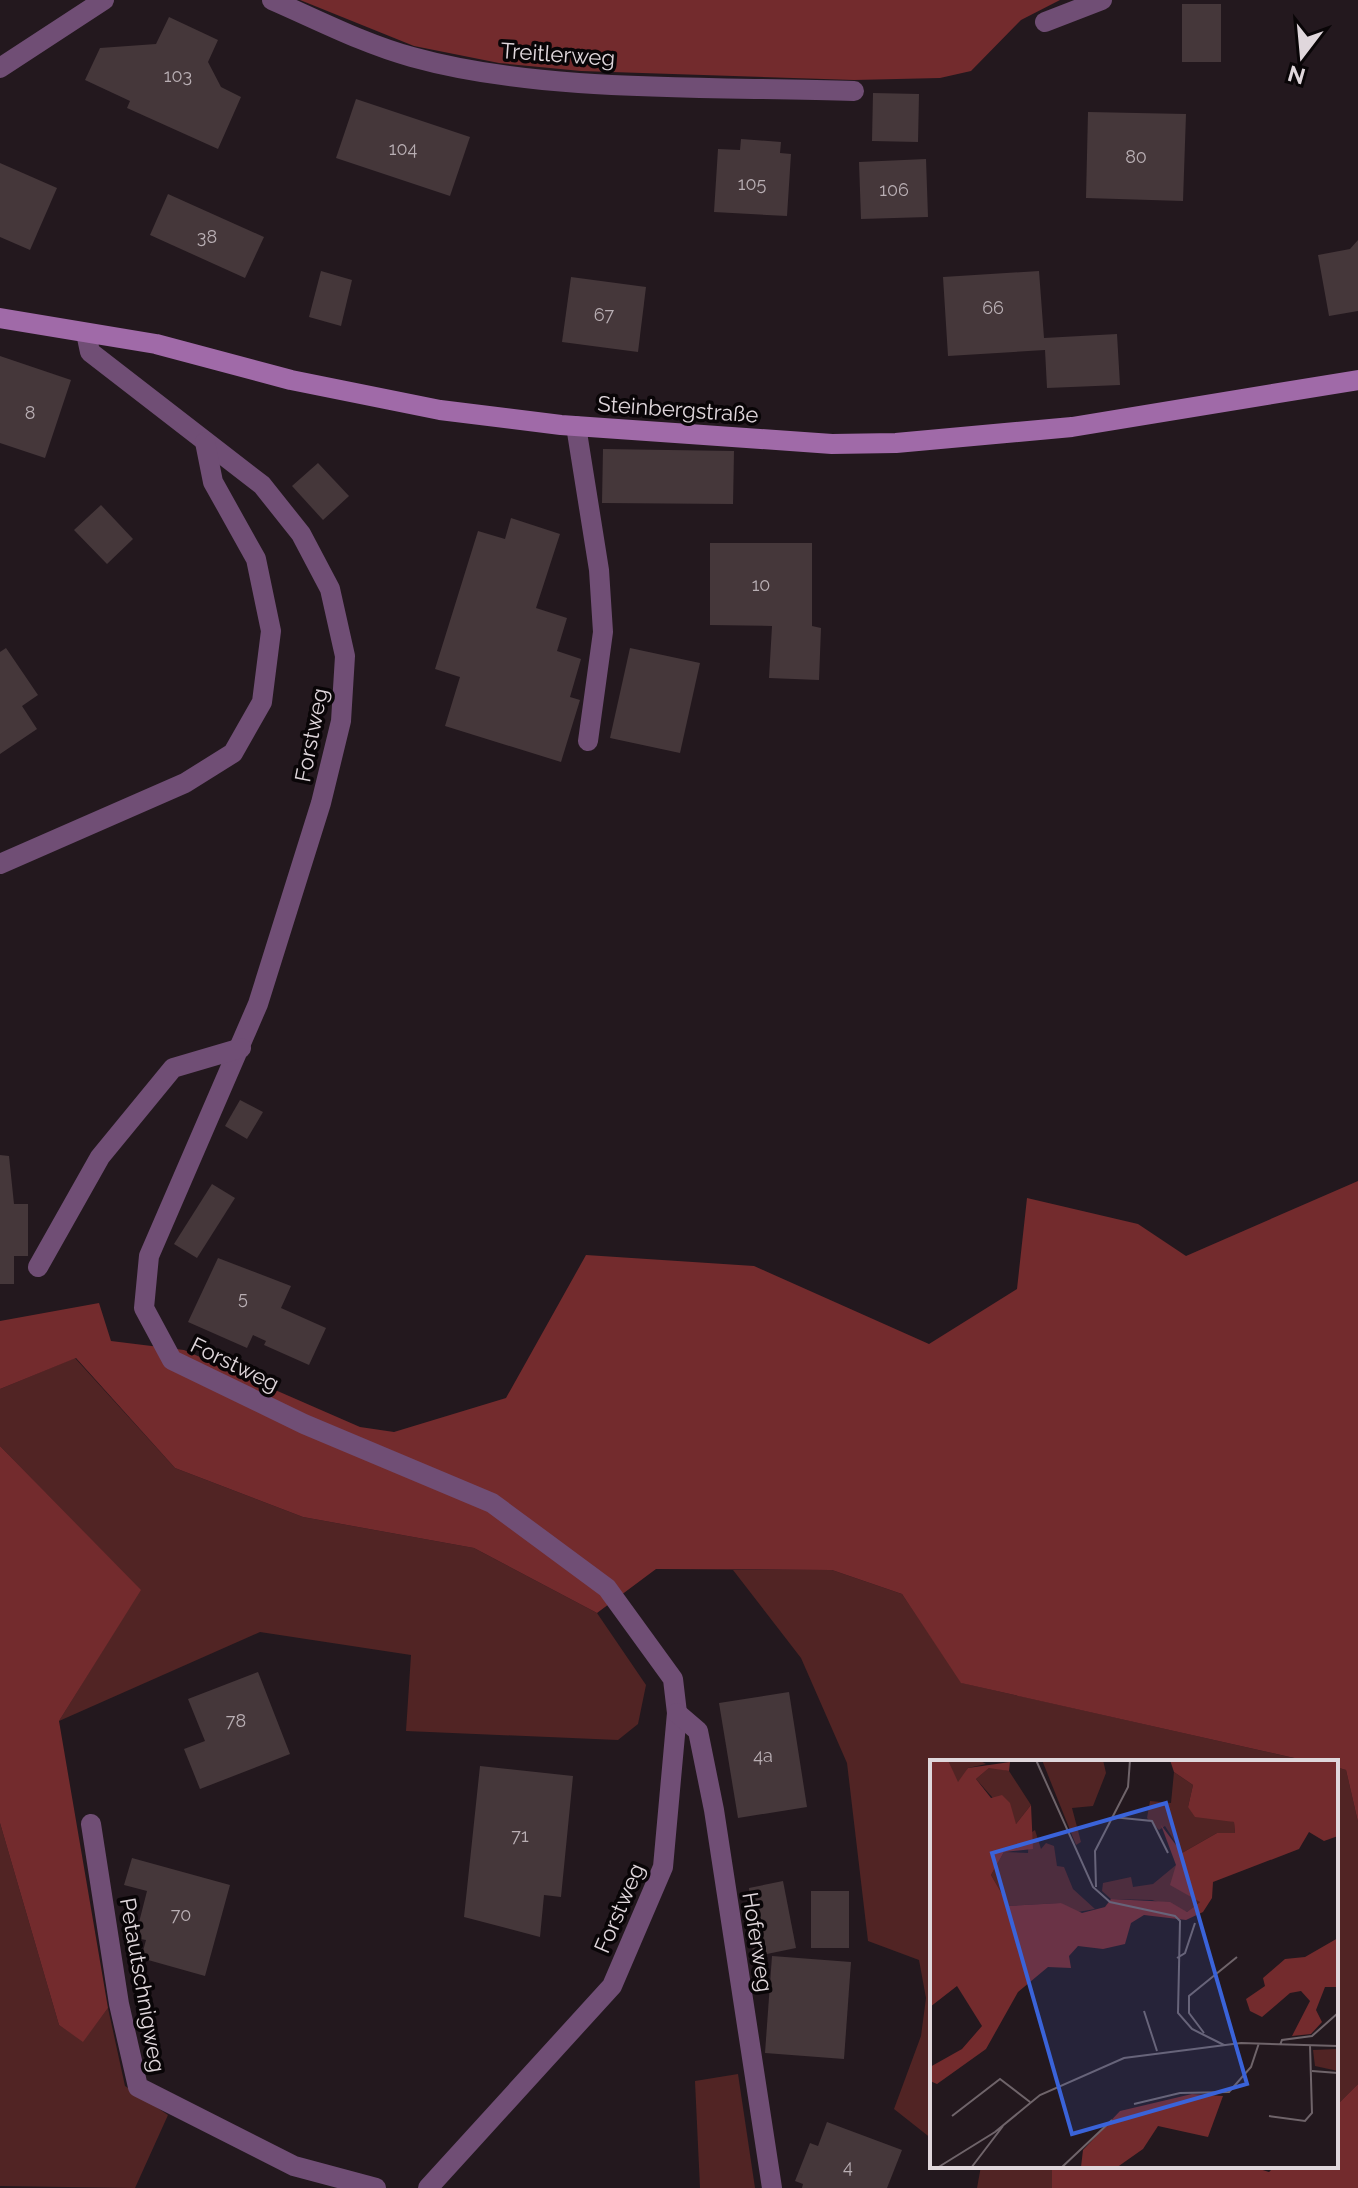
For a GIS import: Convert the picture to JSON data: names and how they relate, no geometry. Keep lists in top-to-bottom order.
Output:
{
  "streets": {
    "main road": ["Steinbergstraße"],
    "street": [
      "Treitlerweg",
      "Forstweg",
      "Hoferweg",
      "Petautschnigweg"
    ]
  },
  "crossings": [
    ["Steinbergstraße", "Forstweg"],
    ["Forstweg", "Hoferweg"]
  ],
  "house_numbers": [
    "103",
    "104",
    "80",
    "105",
    "106",
    "38",
    "66",
    "67",
    "8",
    "10",
    "5",
    "78",
    "4a",
    "71",
    "70",
    "4"
  ],
  "north": "bottom"
}
